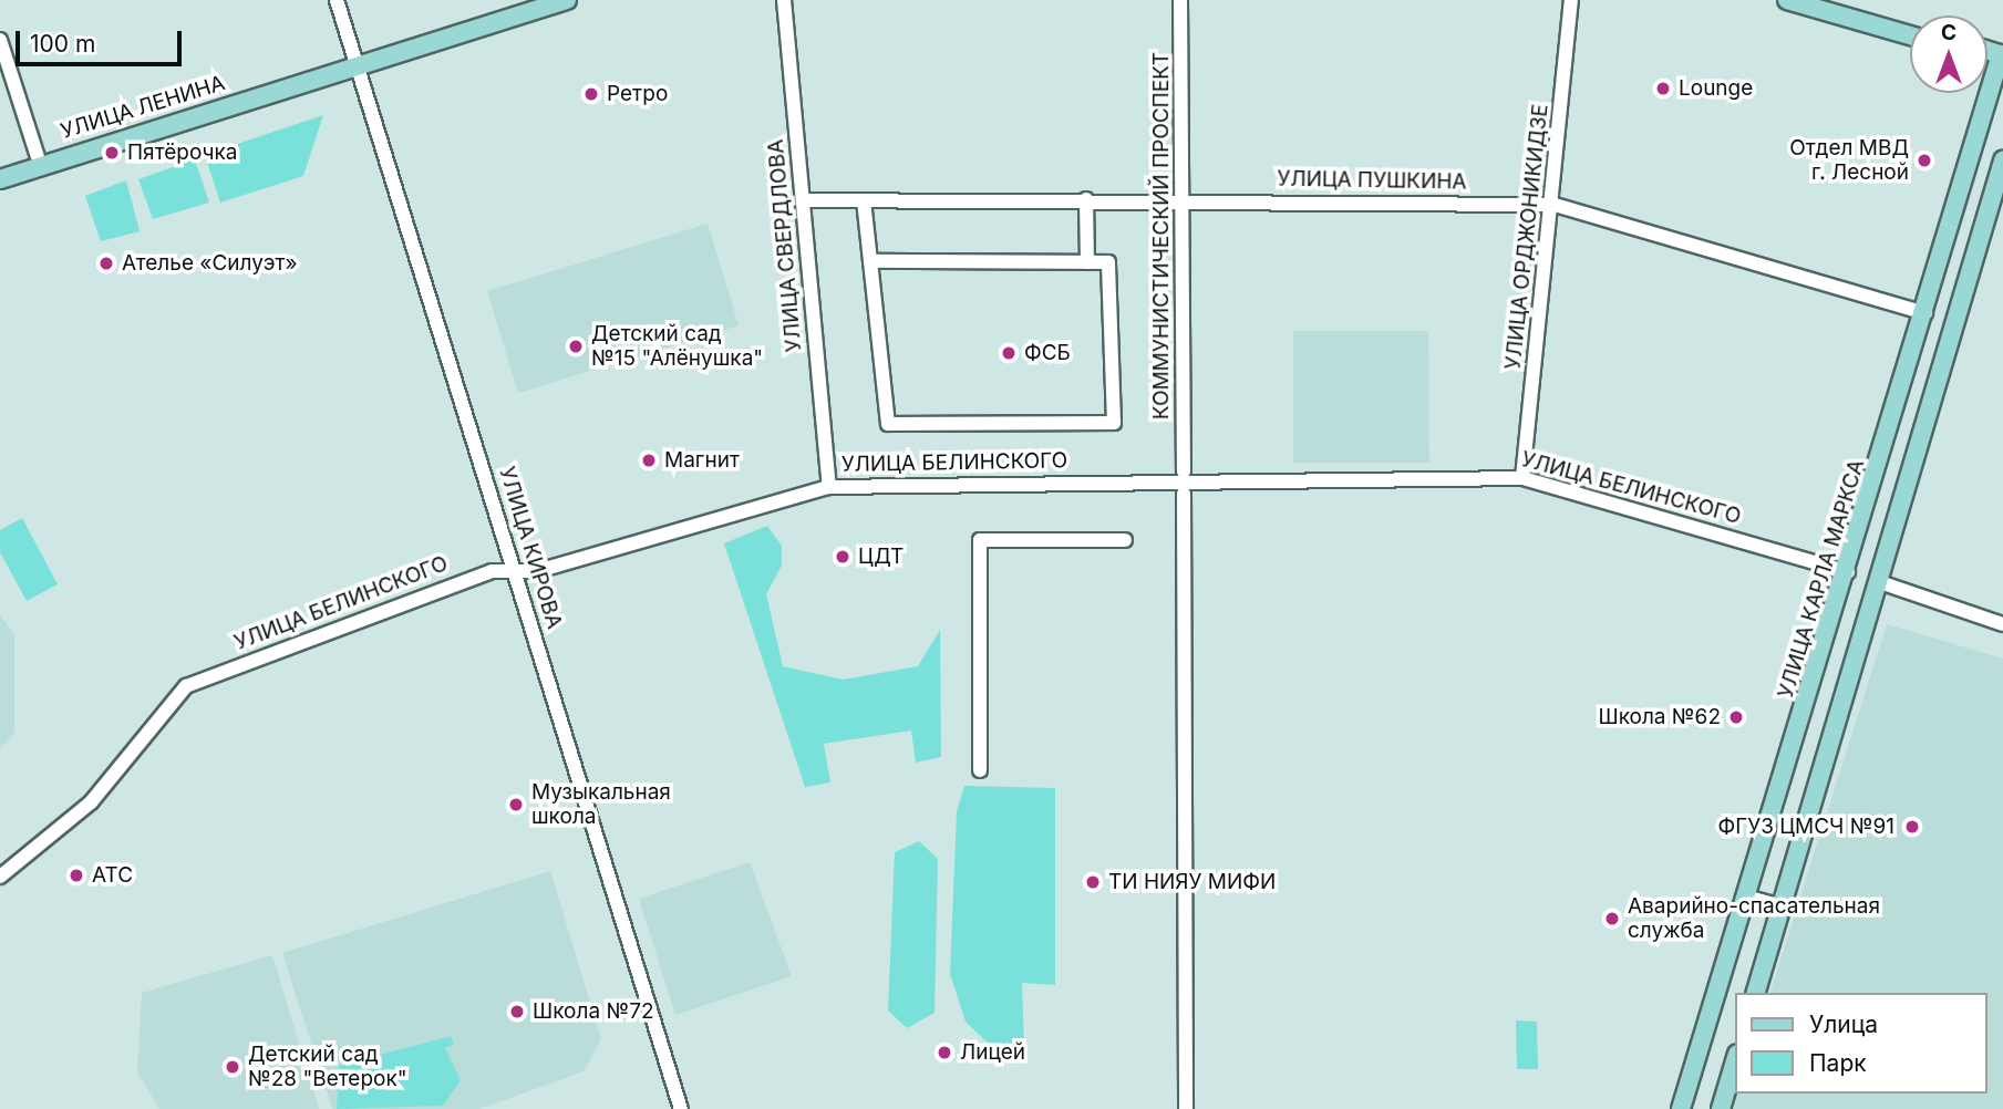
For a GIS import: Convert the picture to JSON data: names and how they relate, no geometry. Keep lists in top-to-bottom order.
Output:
{
  "streets": {
    "main road": ["УЛИЦА ЛЕНИНА", "УЛИЦА БЕЛИНСКОГО", "УЛИЦА КАРЛА МАРКСА"],
    "street": [
      "УЛИЦА ПУШКИНА",
      "КОММУНИСТИЧЕСКИЙ ПРОСПЕКТ",
      "УЛИЦА ОРДЖОНИКИДЗЕ",
      "УЛИЦА СВЕРДЛОВА",
      "УЛИЦА КИРОВА"
    ]
  },
  "crossings": [
    ["УЛИЦА ЛЕНИНА", "УЛИЦА КИРОВА"],
    ["УЛИЦА ПУШКИНА", "КОММУНИСТИЧЕСКИЙ ПРОСПЕКТ"],
    ["УЛИЦА ПУШКИНА", "УЛИЦА ОРДЖОНИКИДЗЕ"],
    ["УЛИЦА ПУШКИНА", "УЛИЦА СВЕРДЛОВА"],
    ["УЛИЦА ПУШКИНА", "УЛИЦА КАРЛА МАРКСА"],
    ["УЛИЦА ОРДЖОНИКИДЗЕ", "УЛИЦА БЕЛИНСКОГО"],
    ["УЛИЦА СВЕРДЛОВА", "УЛИЦА БЕЛИНСКОГО"],
    ["УЛИЦА БЕЛИНСКОГО", "УЛИЦА КИРОВА"],
    ["УЛИЦА БЕЛИНСКОГО", "УЛИЦА КАРЛА МАРКСА"]
  ],
  "places": [
    "Lounge",
    "Ретро",
    "Пятёрочка",
    "Отдел МВД г. Лесной",
    "Ателье «Силуэт»",
    "Детский сад №15 \"Алёнушка\"",
    "ФСБ",
    "Магнит",
    "ЦДТ",
    "Школа №62",
    "Музыкальная школа",
    "ФГУЗ ЦМСЧ №91",
    "АТС",
    "ТИ НИЯУ МИФИ",
    "Аварийно-спасательная служба",
    "Школа №72",
    "Лицей",
    "Детский сад №28 \"Ветерок\""
  ],
  "legend": ["Улица", "Парк"],
  "scale_bar": "100 m",
  "north": "top"
}
